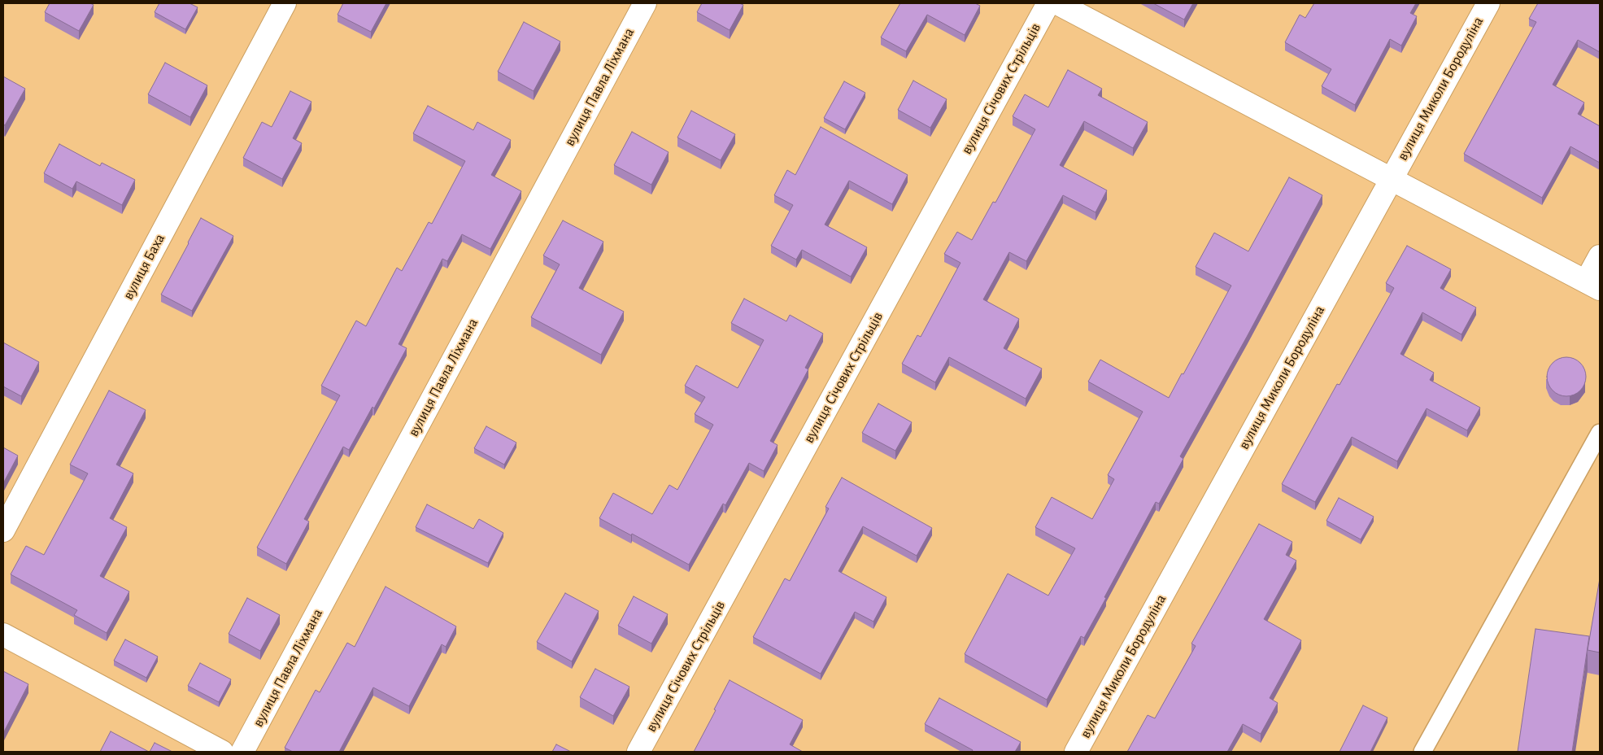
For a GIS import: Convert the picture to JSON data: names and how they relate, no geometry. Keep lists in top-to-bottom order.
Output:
{
  "streets": {
    "street": [
      "вулиця Павла Ліхмана",
      "вулиця Січових Стрільців",
      "вулиця Миколи Бородуліна",
      "вулиця Баха"
    ]
  }
}
